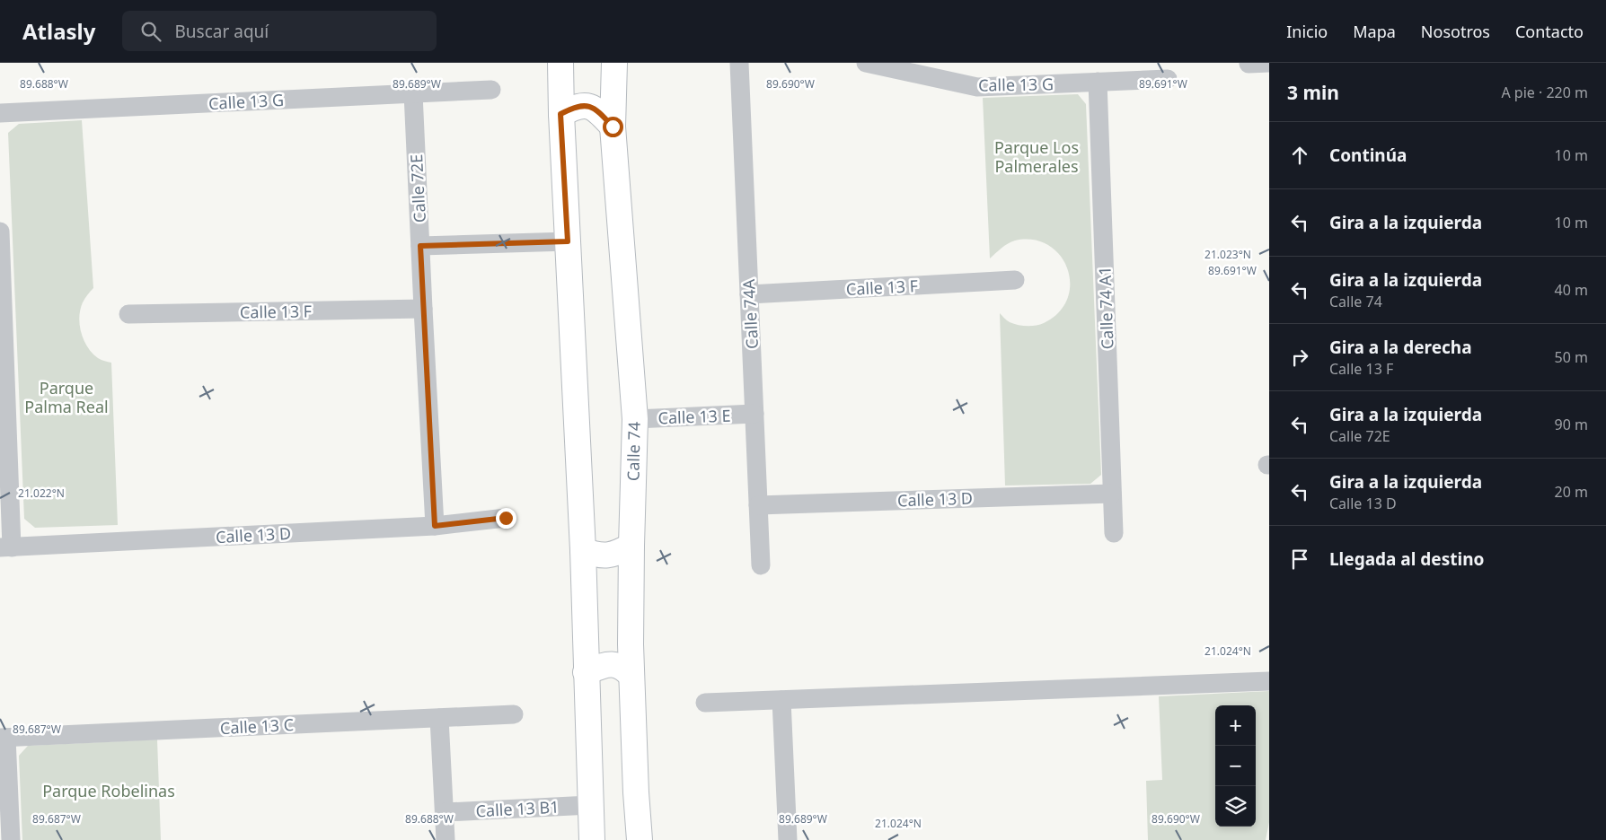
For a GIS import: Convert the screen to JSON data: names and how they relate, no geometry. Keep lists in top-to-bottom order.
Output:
{
  "streets": {
    "main road": ["Calle 74"],
    "street": [
      "Calle 13 G",
      "Calle 72E",
      "Calle 13 F",
      "Calle 74 A1",
      "Calle 74A",
      "Calle 13 E",
      "Calle 13 D",
      "Calle 13 C",
      "Calle 13 B1"
    ]
  },
  "crossings": [
    ["Calle 13 G", "Calle 72E"],
    ["Calle 13 G", "Calle 74 A1"],
    ["Calle 72E", "Calle 13 F"],
    ["Calle 72E", "Calle 13 D"],
    ["Calle 13 F", "Calle 74A"],
    ["Calle 74 A1", "Calle 13 D"],
    ["Calle 74A", "Calle 13 E"],
    ["Calle 74A", "Calle 13 D"],
    ["Calle 13 E", "Calle 74"]
  ],
  "parks": ["Parque Los Palmerales", "Parque Palma Real", "Parque Robelinas"],
  "page": {
    "header": "Atlasly",
    "search": "Buscar aquí",
    "nav": [
      "Inicio",
      "Mapa",
      "Nosotros",
      "Contacto"
    ],
    "heading": ["3 min", "A pie · 220 m"],
    "list": [
      ["Continúa", "10 m"],
      ["Gira a la izquierda", "10 m"],
      ["Gira a la izquierda", "Calle 74", "40 m"],
      ["Gira a la derecha", "Calle 13 F", "50 m"],
      ["Gira a la izquierda", "Calle 72E", "90 m"],
      ["Gira a la izquierda", "Calle 13 D", "20 m"],
      "Llegada al destino"
    ],
    "map_buttons": ["+", "−"]
  },
  "coordinates": [
    "89.688°W",
    "89.689°W",
    "89.690°W",
    "89.691°W",
    "21.023°N",
    "21.022°N",
    "21.024°N",
    "89.687°W"
  ]
}
